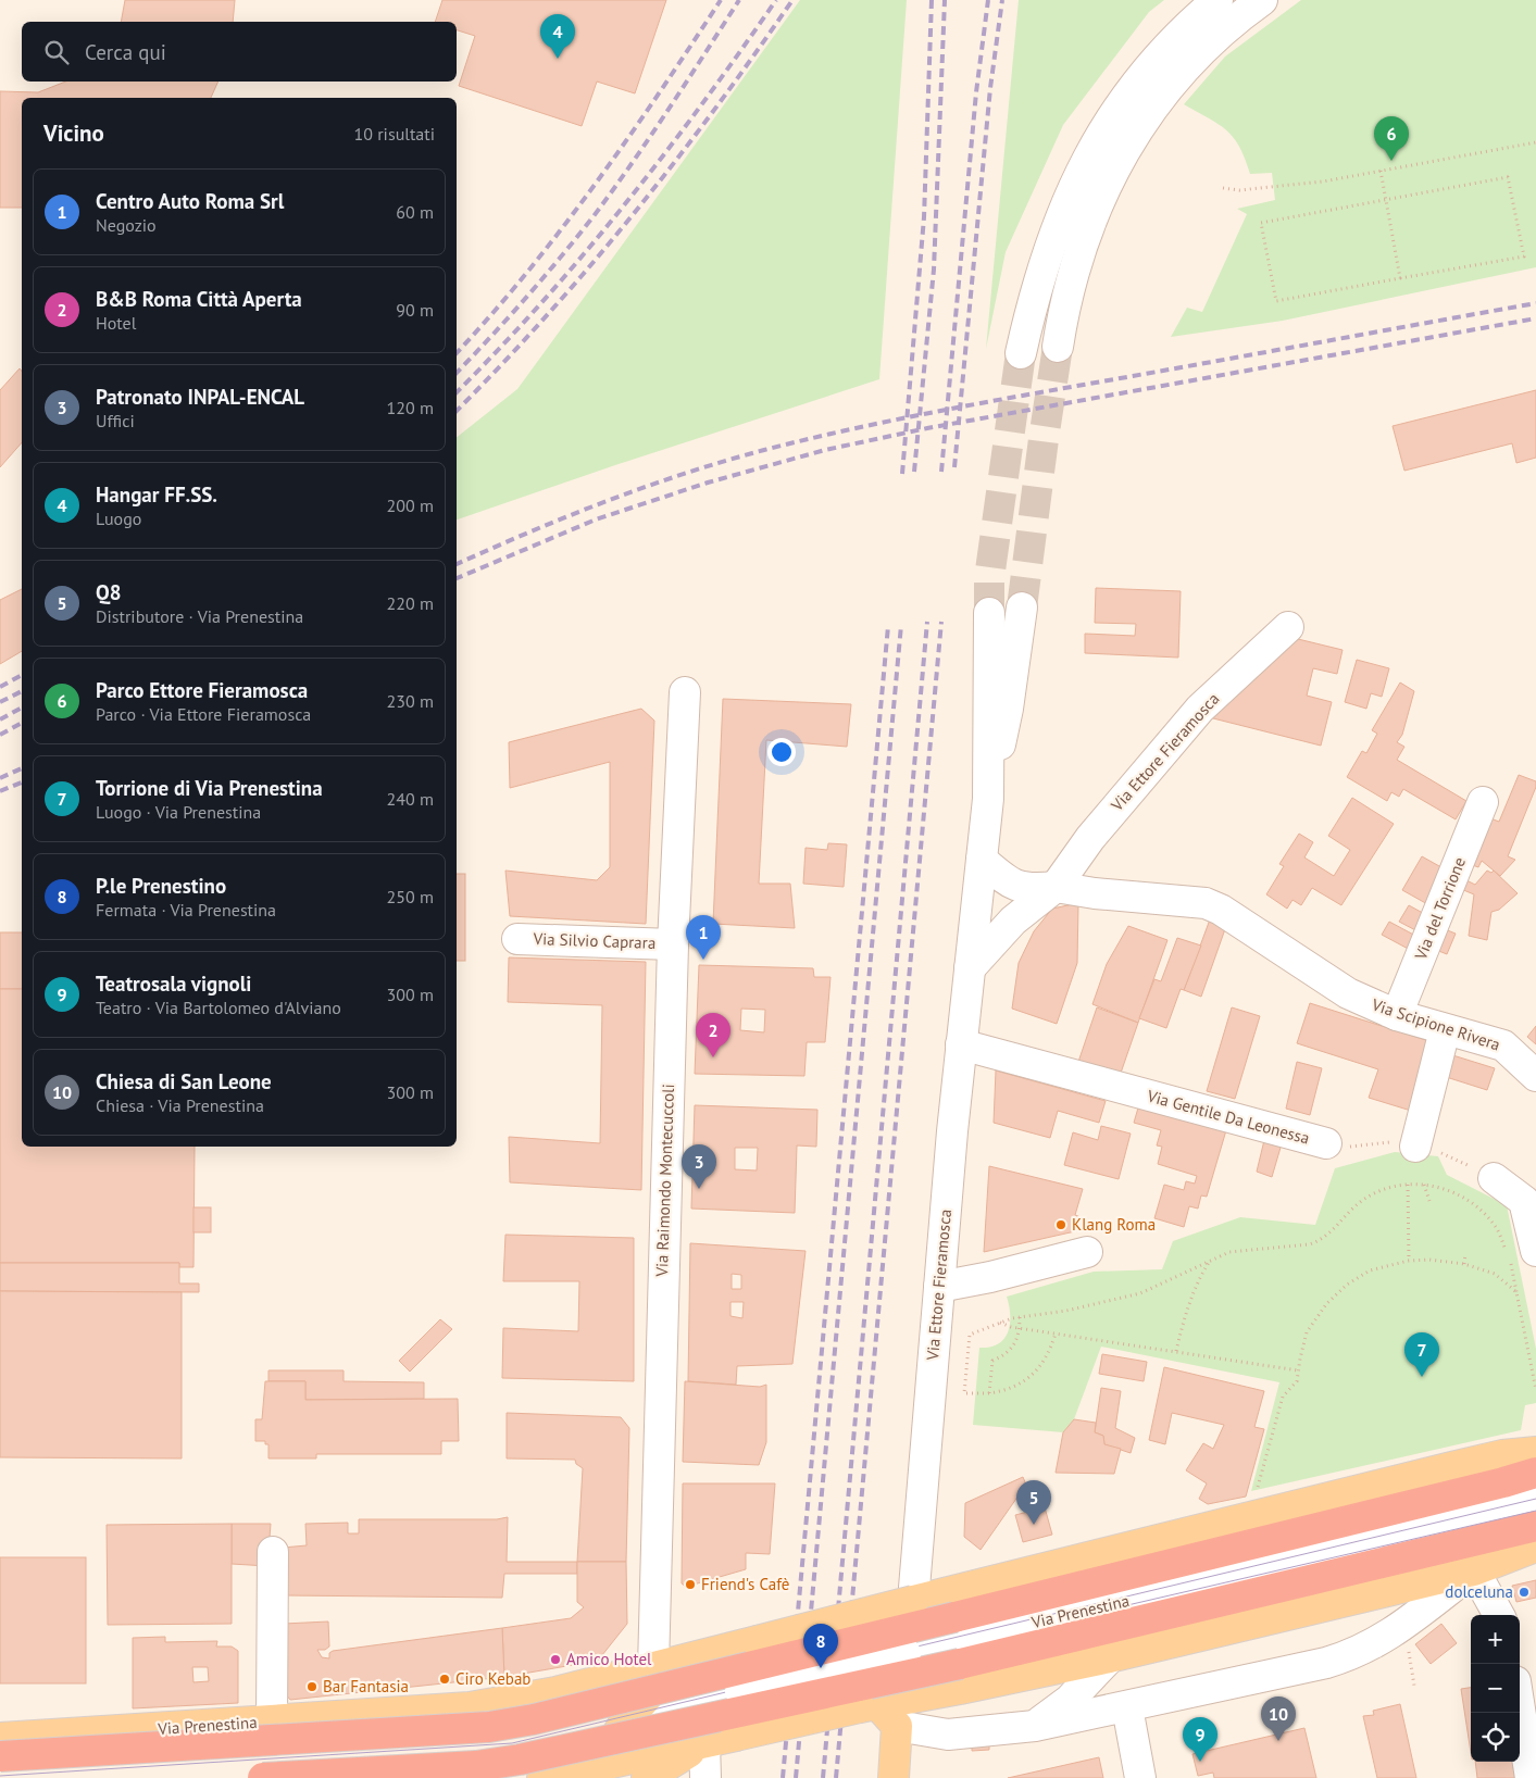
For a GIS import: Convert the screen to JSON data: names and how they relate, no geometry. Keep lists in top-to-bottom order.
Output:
{
  "streets": {
    "main road": ["Via Prenestina"],
    "street": [
      "Via Ettore Fieramosca",
      "Via del Torrione",
      "Via Silvio Caprara",
      "Via Scipione Rivera",
      "Via Gentile Da Leonessa",
      "Via Raimondo Montecuccoli"
    ]
  },
  "crossings": [
    ["Via Ettore Fieramosca", "Via Scipione Rivera"],
    ["Via Ettore Fieramosca", "Via Gentile Da Leonessa"],
    ["Via del Torrione", "Via Scipione Rivera"],
    ["Via Silvio Caprara", "Via Raimondo Montecuccoli"],
    ["Via Raimondo Montecuccoli", "Via Prenestina"]
  ],
  "places": [
    "Klang Roma",
    "Friend's Cafè",
    "dolceluna",
    "Amico Hotel",
    "Ciro Kebab",
    "Bar Fantasia"
  ],
  "page": {
    "pins": [
      "4",
      "6",
      "1",
      "2",
      "3",
      "7",
      "5",
      "8",
      "10",
      "9"
    ],
    "search": "Cerca qui",
    "heading": ["Vicino", "10 risultati"],
    "list": [
      {
        "mark": "1",
        "name": "Centro Auto Roma Srl",
        "note": "Negozio",
        "value": "60 m"
      },
      {
        "mark": "2",
        "name": "B&B Roma Città Aperta",
        "note": "Hotel",
        "value": "90 m"
      },
      {
        "mark": "3",
        "name": "Patronato INPAL-ENCAL",
        "note": "Uffici",
        "value": "120 m"
      },
      {
        "mark": "4",
        "name": "Hangar FF.SS.",
        "note": "Luogo",
        "value": "200 m"
      },
      {
        "mark": "5",
        "name": "Q8",
        "note": "Distributore · Via Prenestina",
        "value": "220 m"
      },
      {
        "mark": "6",
        "name": "Parco Ettore Fieramosca",
        "note": "Parco · Via Ettore Fieramosca",
        "value": "230 m"
      },
      {
        "mark": "7",
        "name": "Torrione di Via Prenestina",
        "note": "Luogo · Via Prenestina",
        "value": "240 m"
      },
      {
        "mark": "8",
        "name": "P.le Prenestino",
        "note": "Fermata · Via Prenestina",
        "value": "250 m"
      },
      {
        "mark": "9",
        "name": "Teatrosala vignoli",
        "note": "Teatro · Via Bartolomeo d'Alviano",
        "value": "300 m"
      },
      {
        "mark": "10",
        "name": "Chiesa di San Leone",
        "note": "Chiesa · Via Prenestina",
        "value": "300 m"
      }
    ],
    "map_buttons": ["+", "−"]
  }
}
